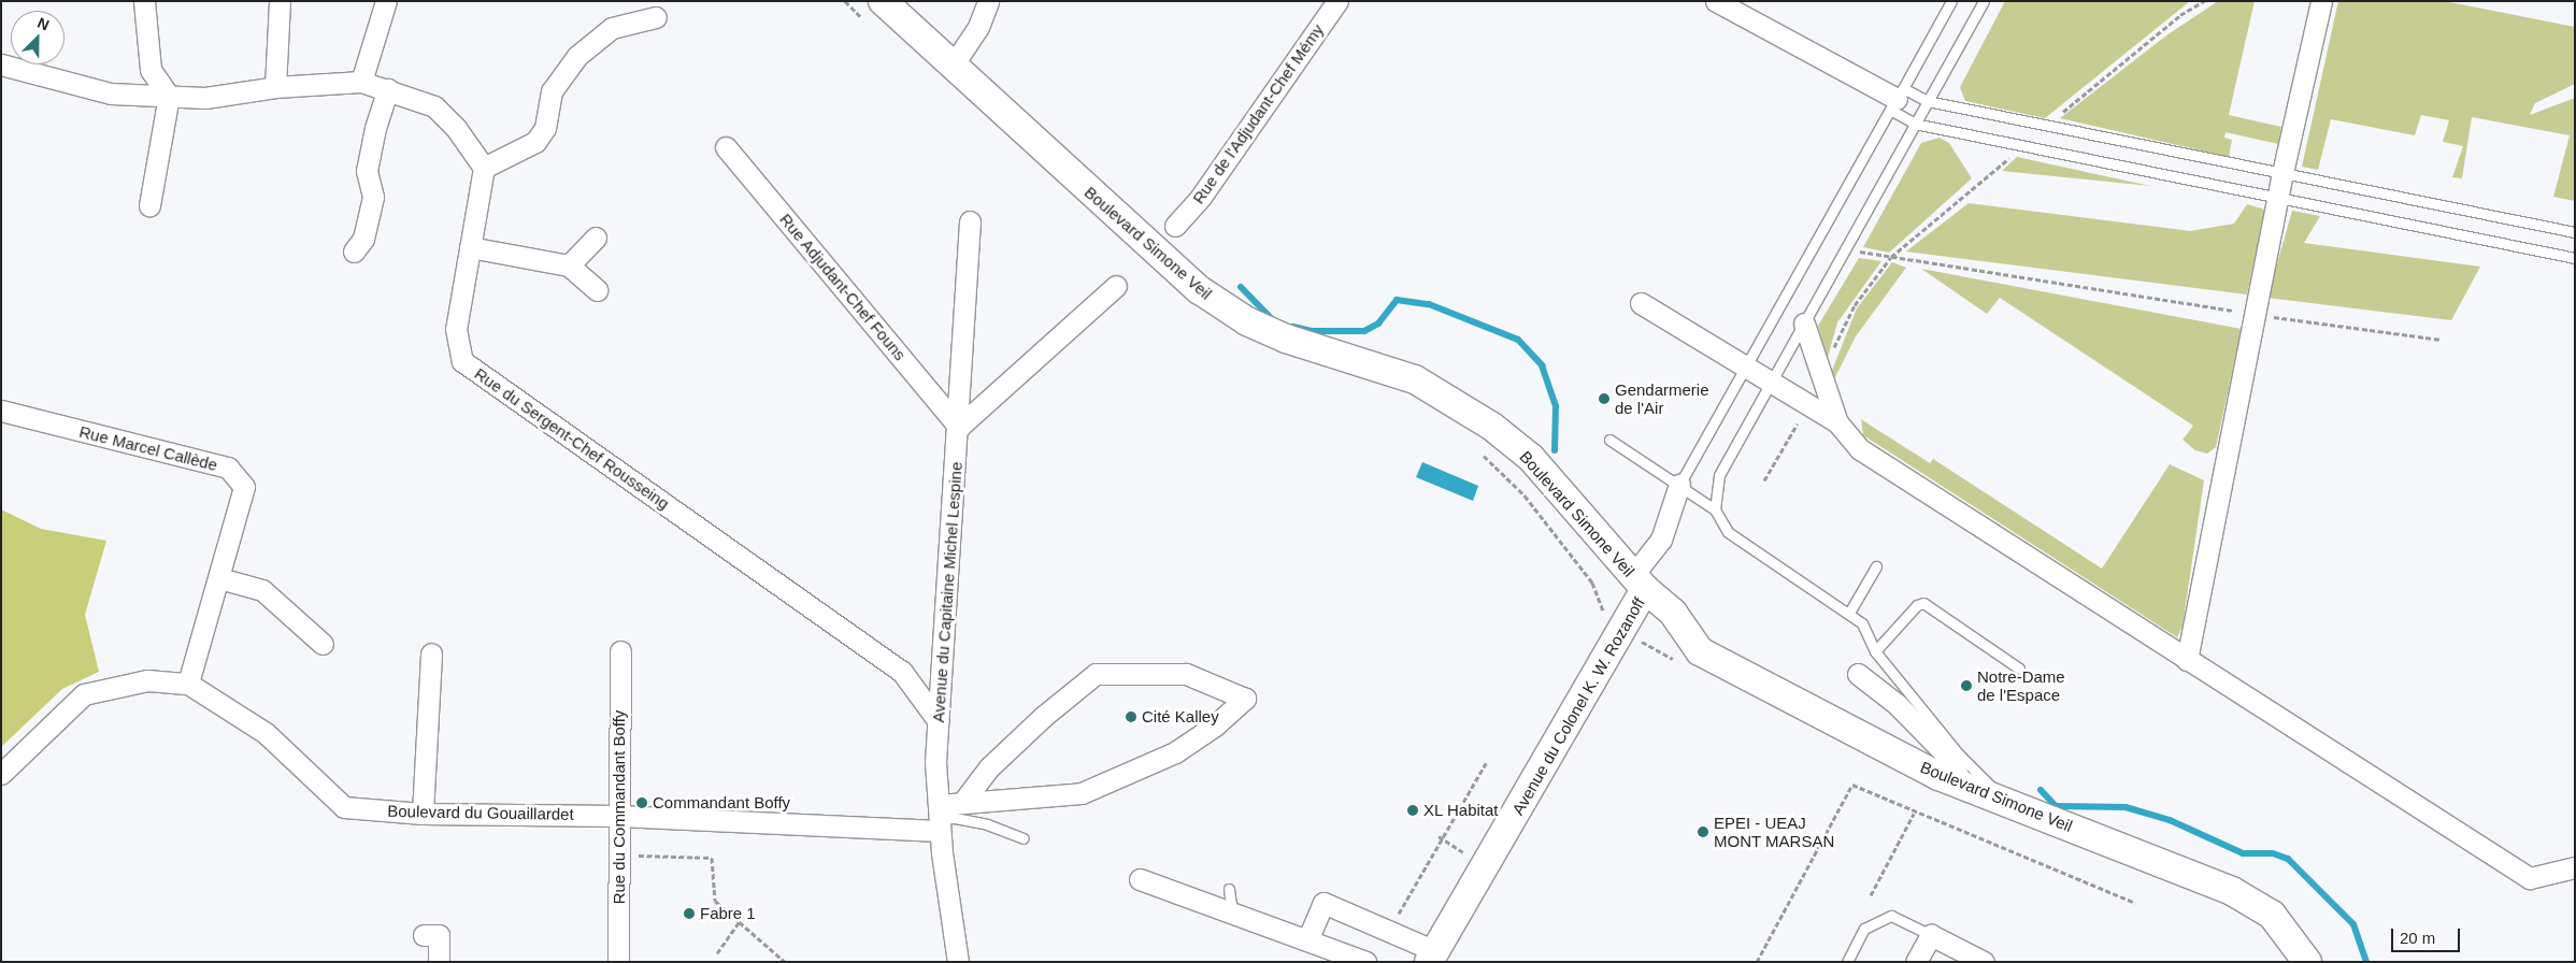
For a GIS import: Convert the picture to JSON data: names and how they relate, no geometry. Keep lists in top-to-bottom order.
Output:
{
  "streets": {
    "main road": ["Boulevard Simone Veil", "Avenue du Colonel K. W. Rozanoff"],
    "street": [
      "Rue de l'Adjudant-Chef Mémy",
      "Rue Adjudant-Chef Founs",
      "Rue du Sergent-Chef Rousseing",
      "Rue Marcel Callède",
      "Avenue du Capitaine Michel Lespine",
      "Rue du Commandant Boffy",
      "Boulevard du Gouaillardet"
    ]
  },
  "crossings": [
    ["Boulevard Simone Veil", "Avenue du Colonel K. W. Rozanoff"],
    ["Rue Adjudant-Chef Founs", "Avenue du Capitaine Michel Lespine"],
    ["Rue du Sergent-Chef Rousseing", "Avenue du Capitaine Michel Lespine"],
    ["Rue Marcel Callède", "Boulevard du Gouaillardet"],
    ["Avenue du Capitaine Michel Lespine", "Boulevard du Gouaillardet"],
    ["Rue du Commandant Boffy", "Boulevard du Gouaillardet"]
  ],
  "places": [
    "Gendarmerie de l'Air",
    "Notre-Dame de l'Espace",
    "Cité Kalley",
    "Commandant Boffy",
    "XL Habitat",
    "EPEI - UEAJ MONT MARSAN",
    "Fabre 1"
  ],
  "scale_bar": "20 m",
  "north": "top right"
}
